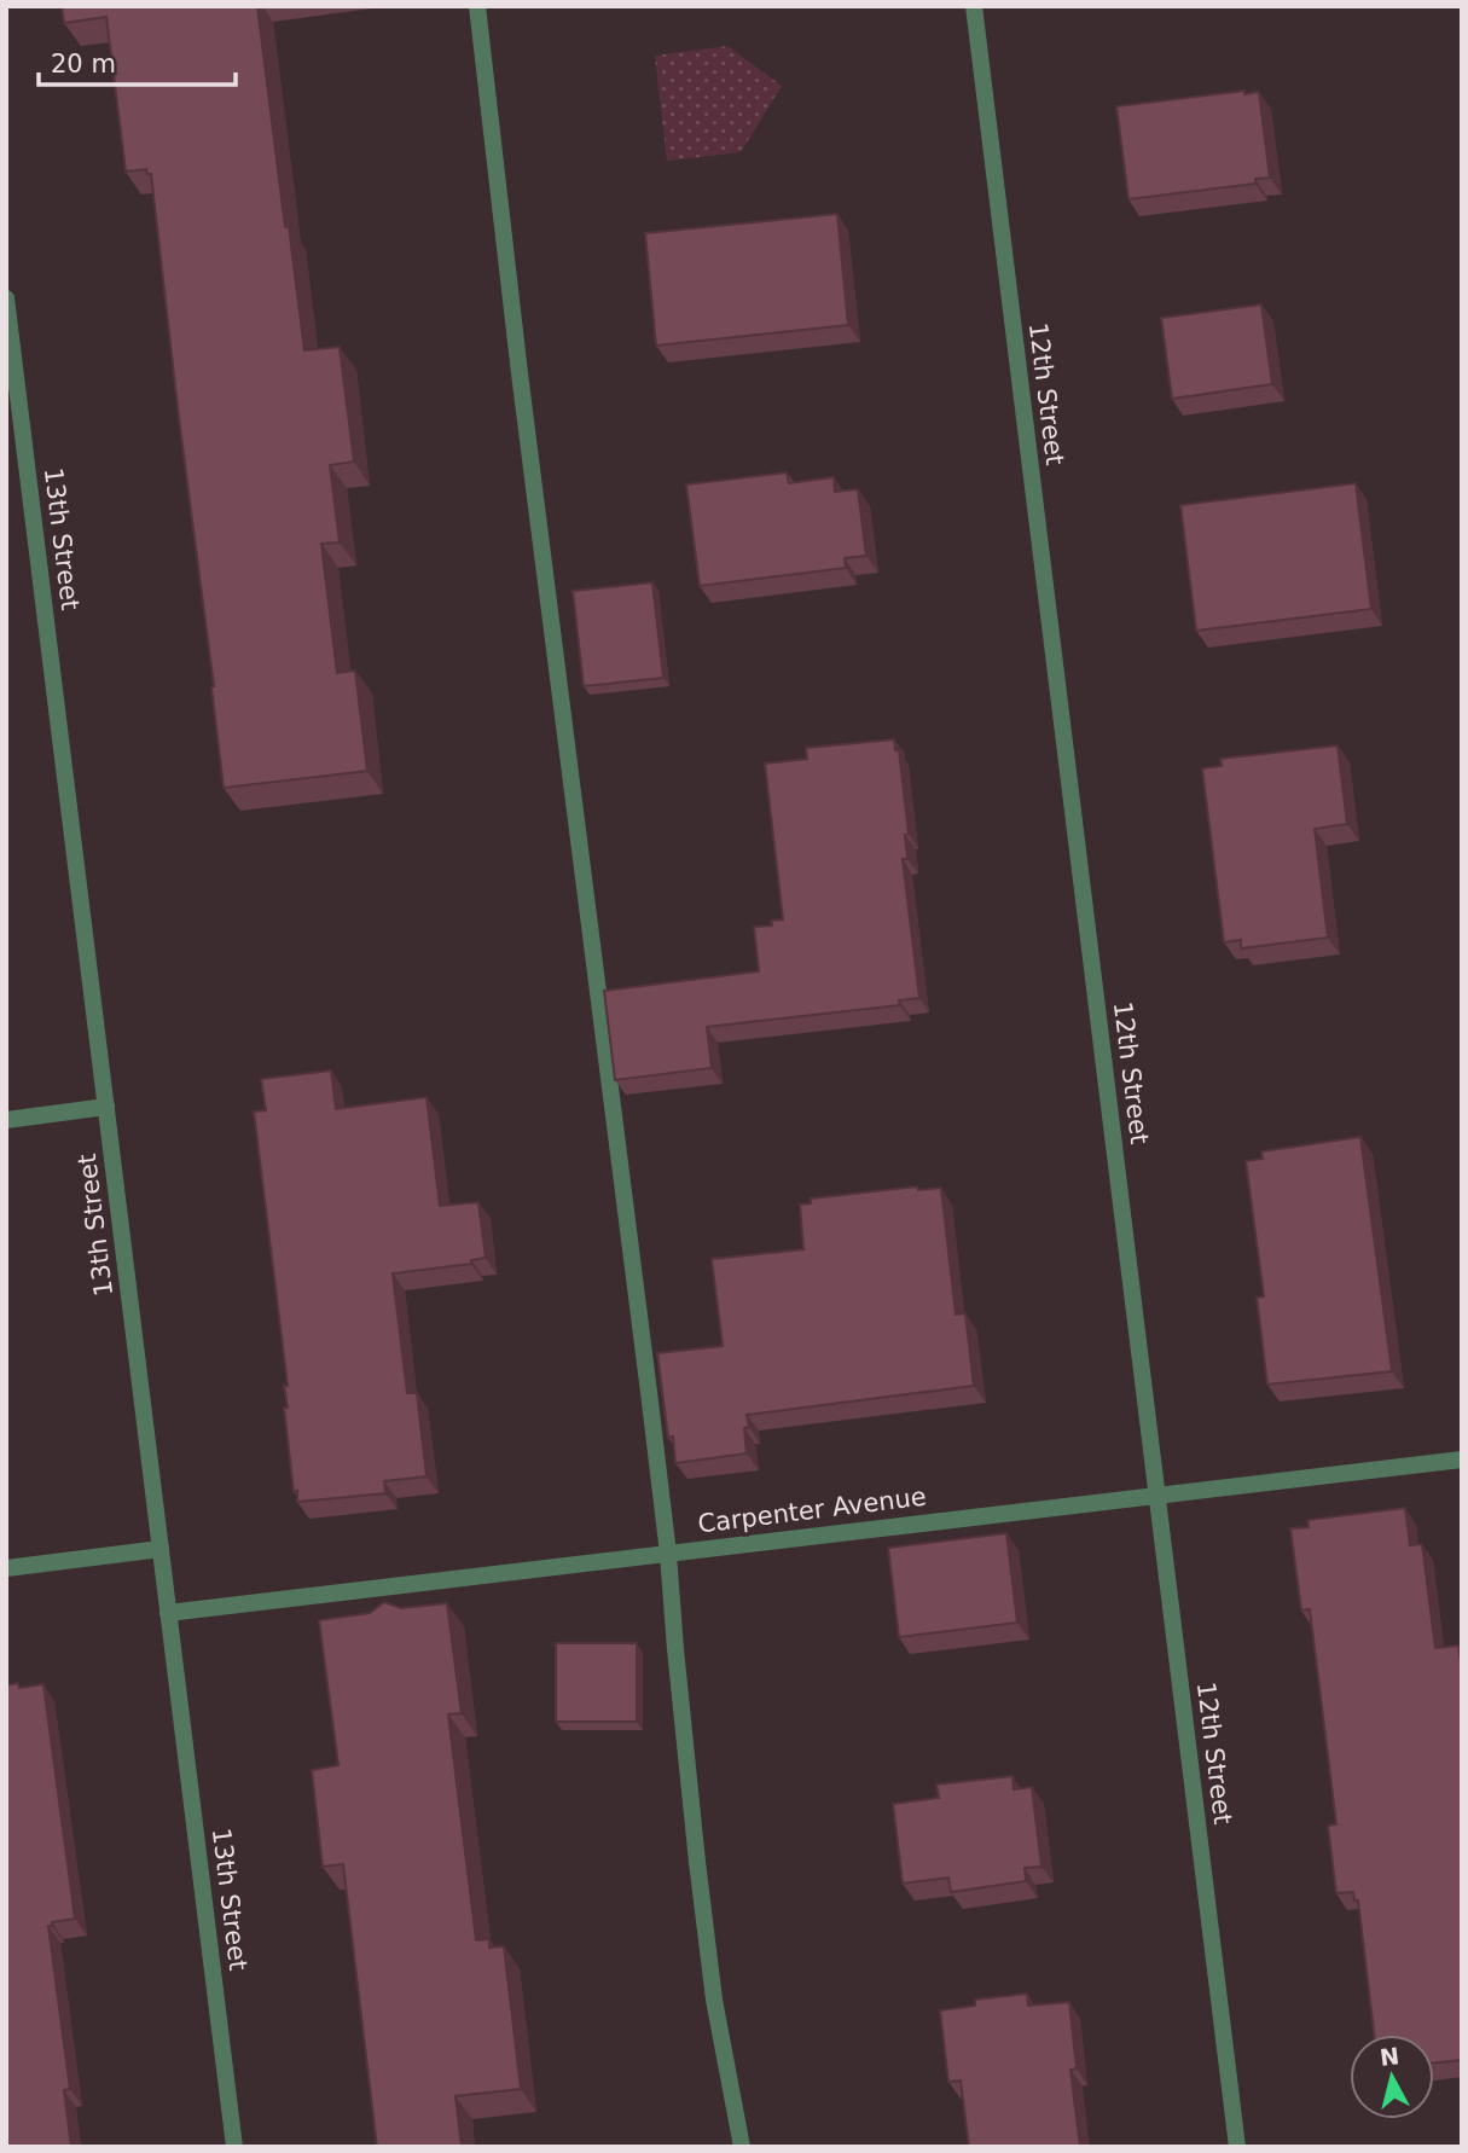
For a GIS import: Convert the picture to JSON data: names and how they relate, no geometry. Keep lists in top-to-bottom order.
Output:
{
  "streets": {
    "street": ["12th Street", "13th Street", "Carpenter Avenue"]
  },
  "crossings": [
    ["12th Street", "Carpenter Avenue"],
    ["13th Street", "Carpenter Avenue"]
  ],
  "scale_bar": "20 m",
  "north": "top"
}
